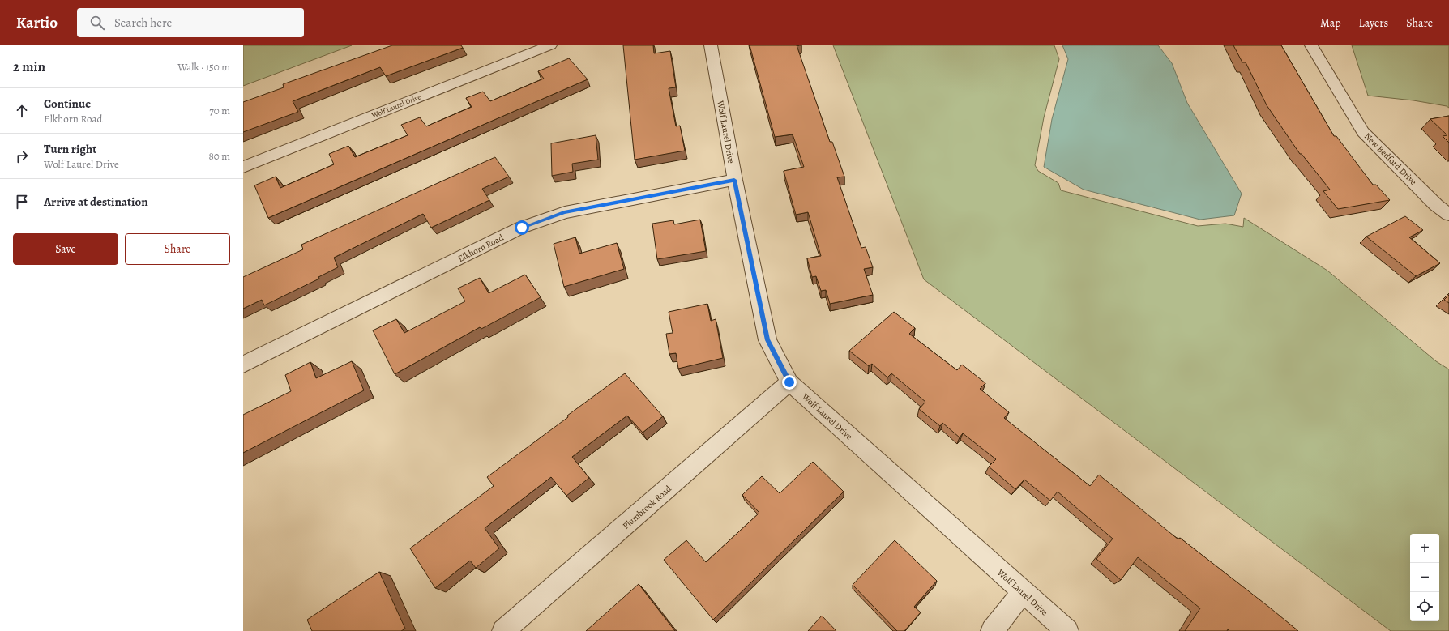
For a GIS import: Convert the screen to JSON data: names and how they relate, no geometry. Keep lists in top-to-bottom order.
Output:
{
  "streets": {
    "street": [
      "Wolf Laurel Drive",
      "New Bedford Drive",
      "Elkhorn Road",
      "Plumbrook Road"
    ]
  },
  "crossings": [
    ["Wolf Laurel Drive", "Elkhorn Road"],
    ["Wolf Laurel Drive", "Plumbrook Road"]
  ],
  "page": {
    "header": "Kartio",
    "search": "Search here",
    "nav": ["Map", "Layers", "Share"],
    "heading": ["2 min", "Walk · 150 m"],
    "list": [
      ["Continue", "Elkhorn Road", "70 m"],
      ["Turn right", "Wolf Laurel Drive", "80 m"],
      "Arrive at destination"
    ],
    "buttons": ["Save", "Share"],
    "map_buttons": ["+", "−"]
  }
}
